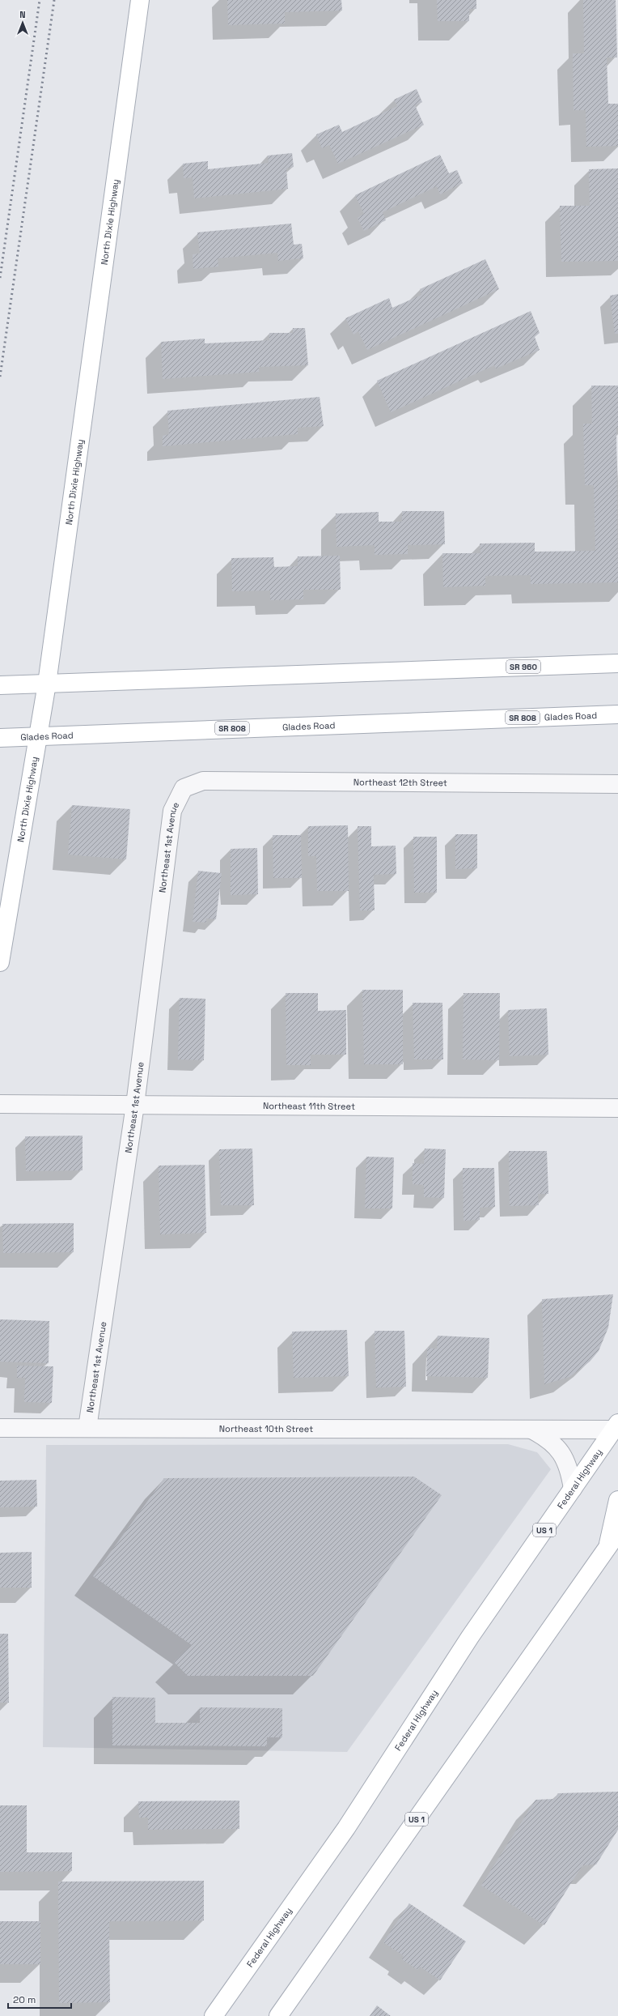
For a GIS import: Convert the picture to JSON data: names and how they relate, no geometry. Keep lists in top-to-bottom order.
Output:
{
  "streets": {
    "main road": [
      "North Dixie Highway",
      "SR 960",
      "Glades Road",
      "SR 808",
      "Federal Highway",
      "US 1"
    ],
    "street": [
      "Northeast 12th Street",
      "Northeast 1st Avenue",
      "Northeast 11th Street",
      "Northeast 10th Street"
    ]
  },
  "crossings": [
    ["North Dixie Highway", "SR 960"],
    ["North Dixie Highway", "Glades Road"],
    ["Northeast 12th Street", "Northeast 1st Avenue"],
    ["Northeast 1st Avenue", "Northeast 11th Street"],
    ["Northeast 1st Avenue", "Northeast 10th Street"],
    ["Northeast 10th Street", "Federal Highway"]
  ],
  "scale_bar": "20 m",
  "north": "top"
}
